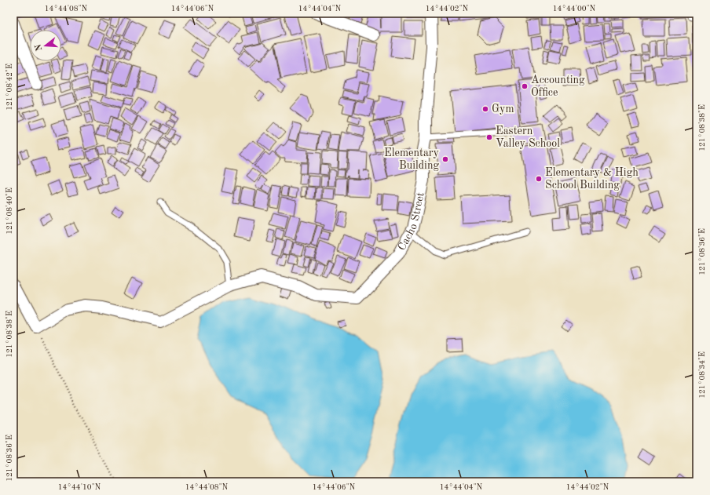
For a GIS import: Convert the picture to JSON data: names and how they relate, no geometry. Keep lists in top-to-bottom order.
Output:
{
  "streets": {
    "street": ["Cacho Street"]
  },
  "places": [
    "Accounting Office",
    "Gym",
    "Eastern Valley School",
    "Elementary Building",
    "Elementary & High School Building"
  ],
  "north": "left",
  "coordinates": [
    "14°44'08\"N",
    "14°44'06\"N",
    "14°44'04\"N",
    "14°44'02\"N",
    "14°44'00\"N",
    "121°08'42\"E",
    "121°08'38\"E",
    "121°08'40\"E",
    "121°08'36\"E",
    "121°08'34\"E",
    "14°44'10\"N"
  ]
}
